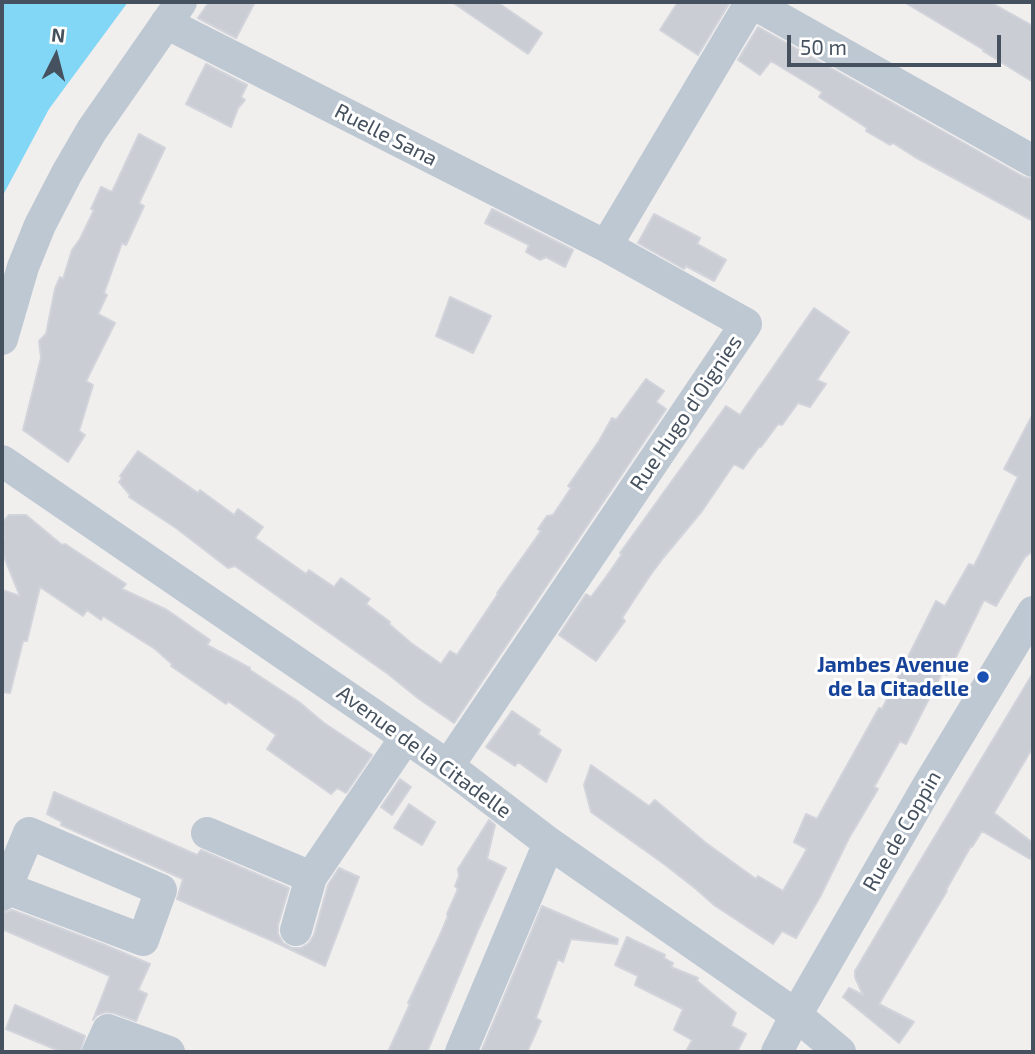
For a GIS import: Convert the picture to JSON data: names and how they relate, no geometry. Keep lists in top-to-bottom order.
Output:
{
  "streets": {
    "street": [
      "Ruelle Sana",
      "Rue Hugo d'Oignies",
      "Avenue de la Citadelle",
      "Rue de Coppin"
    ]
  },
  "crossings": [
    ["Ruelle Sana", "Rue Hugo d'Oignies"],
    ["Rue Hugo d'Oignies", "Avenue de la Citadelle"],
    ["Avenue de la Citadelle", "Rue de Coppin"]
  ],
  "places": ["Jambes Avenue de la Citadelle"],
  "scale_bar": "50 m",
  "north": "top"
}
